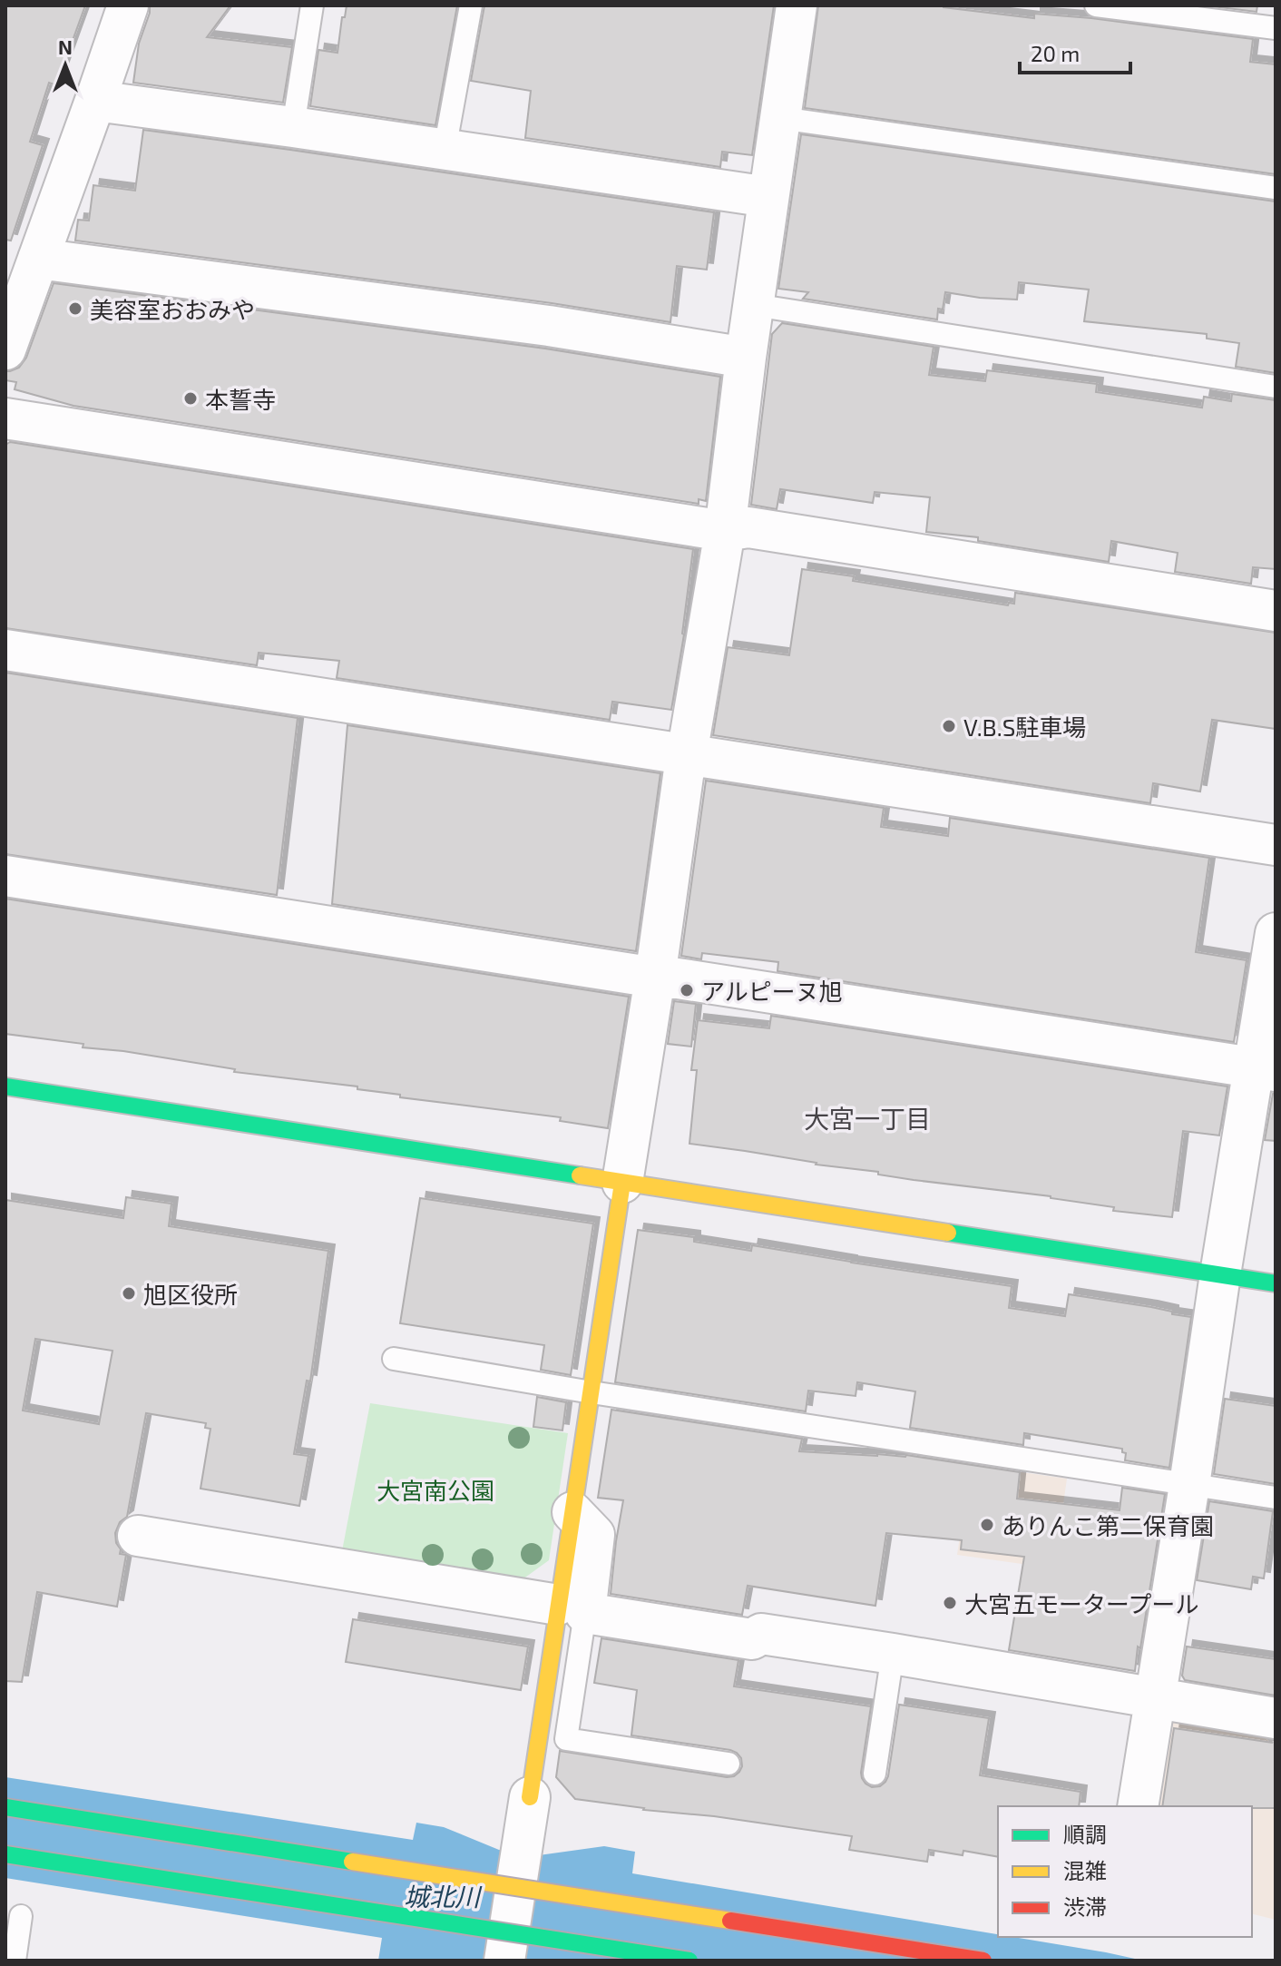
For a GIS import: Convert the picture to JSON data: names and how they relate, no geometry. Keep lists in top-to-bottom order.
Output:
{
  "districts": ["大宮一丁目"],
  "water": ["城北川"],
  "parks": ["大宮南公園"],
  "places": [
    "美容室おおみや",
    "本誓寺",
    "V.B.S駐車場",
    "アルピーヌ旭",
    "旭区役所",
    "ありんこ第二保育園",
    "大宮五モータープール"
  ],
  "legend": ["順調", "混雑", "渋滞"],
  "scale_bar": "20 m",
  "north": "top"
}
